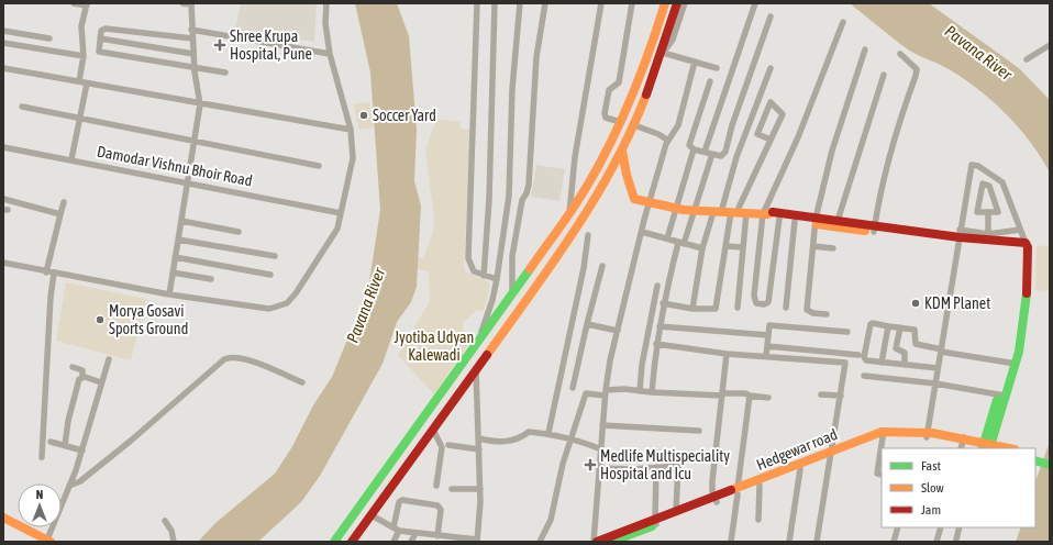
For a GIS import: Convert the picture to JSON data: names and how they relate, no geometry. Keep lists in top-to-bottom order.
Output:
{
  "streets": {
    "main road": ["Hedgewar road"],
    "street": ["Damodar Vishnu Bhoir Road"]
  },
  "water": ["Pavana River"],
  "parks": ["Jyotiba Udyan Kalewadi"],
  "places": {
    "health": ["Shree Krupa Hospital, Pune", "Medlife Multispeciality Hospital and Icu"],
    "other": ["Soccer Yard", "KDM Planet", "Morya Gosavi Sports Ground"]
  },
  "legend": ["Fast", "Slow", "Jam"],
  "north": "top"
}
